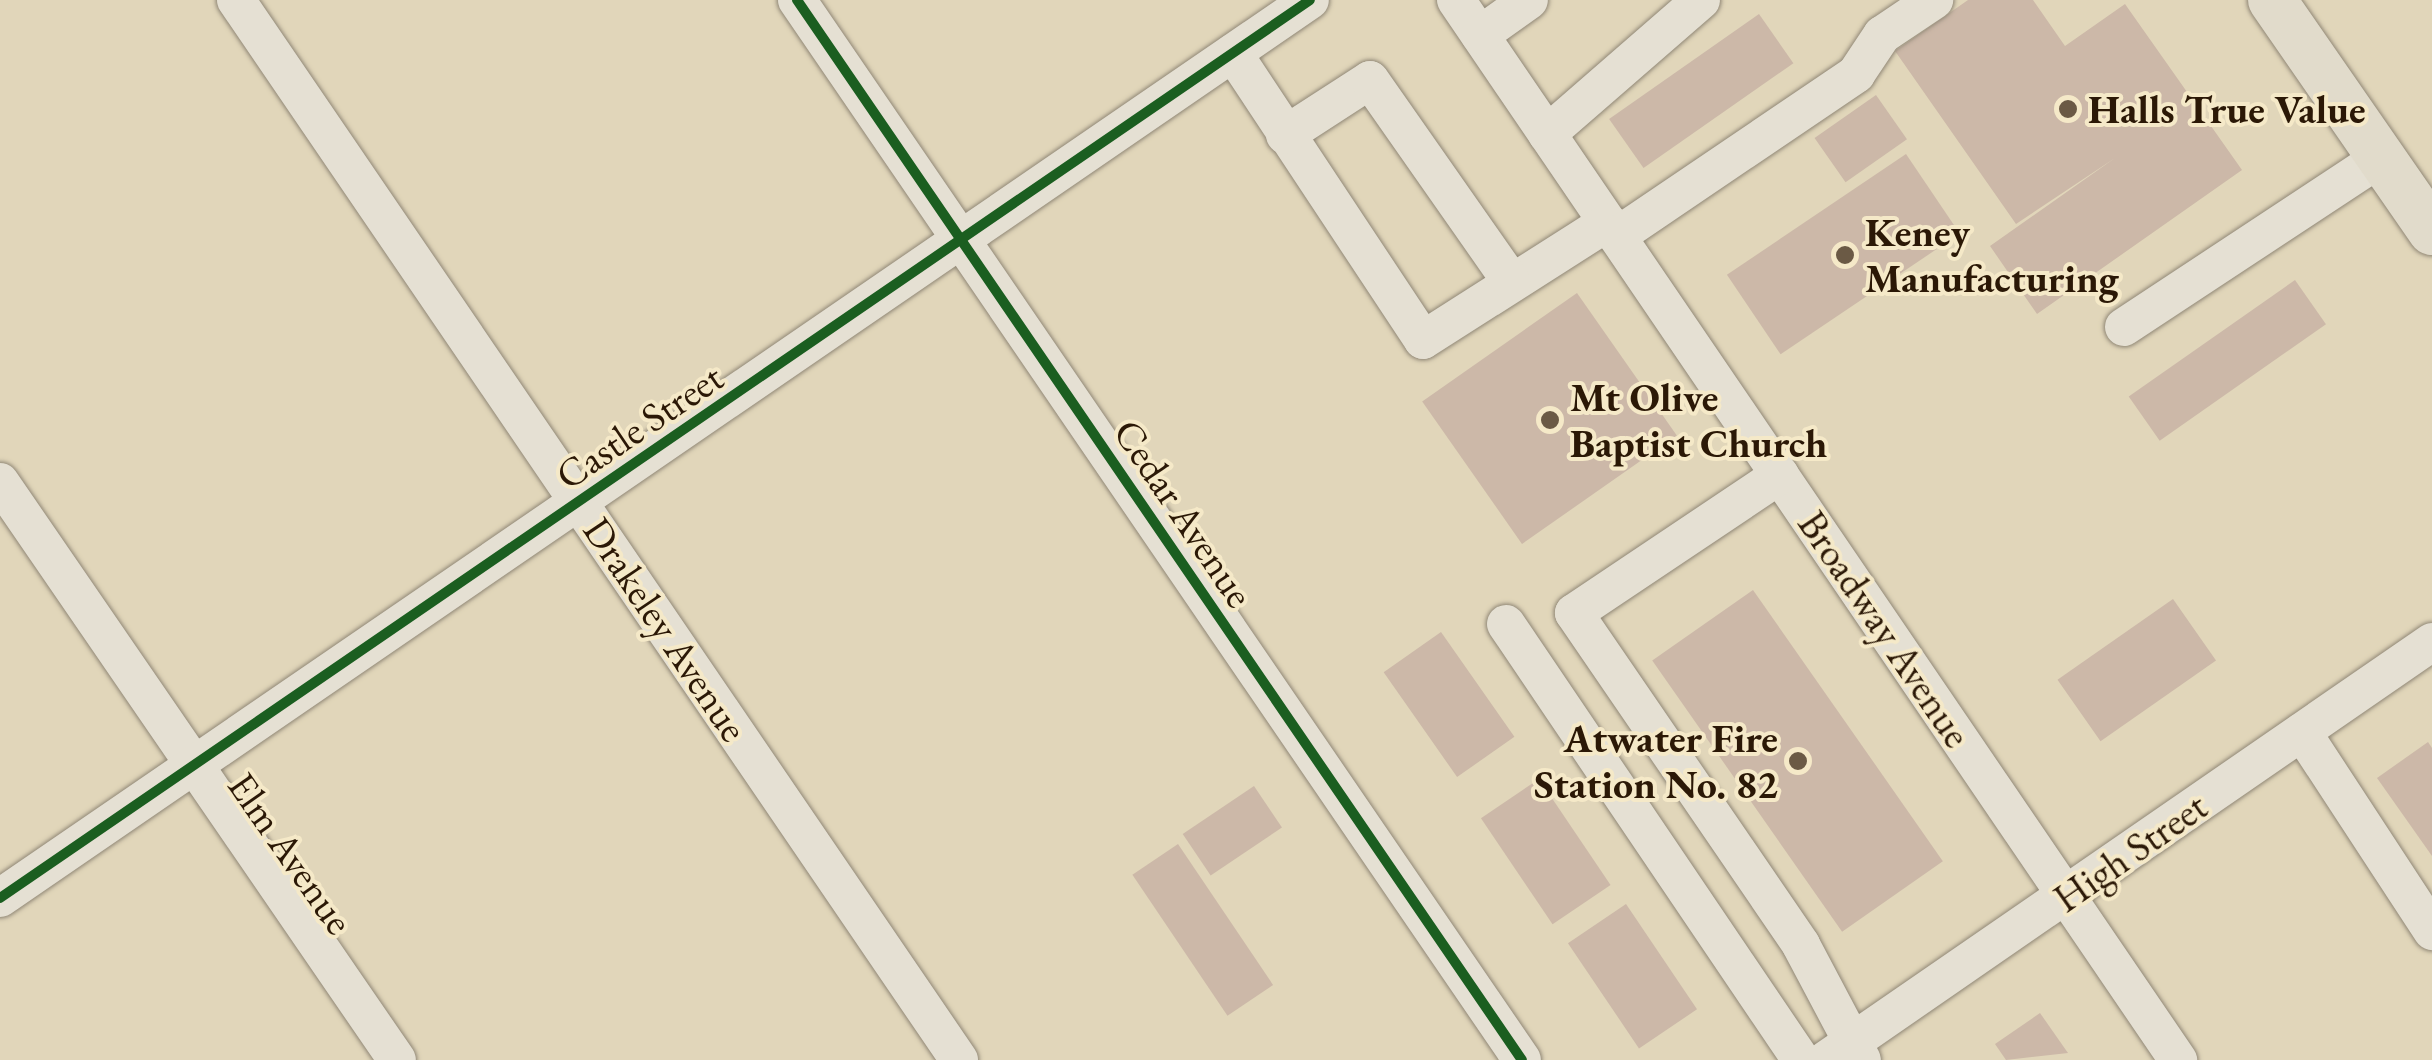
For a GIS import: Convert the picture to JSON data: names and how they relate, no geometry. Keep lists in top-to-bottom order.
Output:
{
  "streets": {
    "street": [
      "Castle Street",
      "Cedar Avenue",
      "Drakeley Avenue",
      "Broadway Avenue",
      "High Street",
      "Elm Avenue"
    ]
  },
  "crossings": [
    ["Castle Street", "Cedar Avenue"],
    ["Castle Street", "Drakeley Avenue"],
    ["Castle Street", "Elm Avenue"],
    ["Broadway Avenue", "High Street"]
  ],
  "places": [
    "Halls True Value",
    "Keney Manufacturing",
    "Mt Olive Baptist Church",
    "Atwater Fire Station No. 82"
  ]
}
